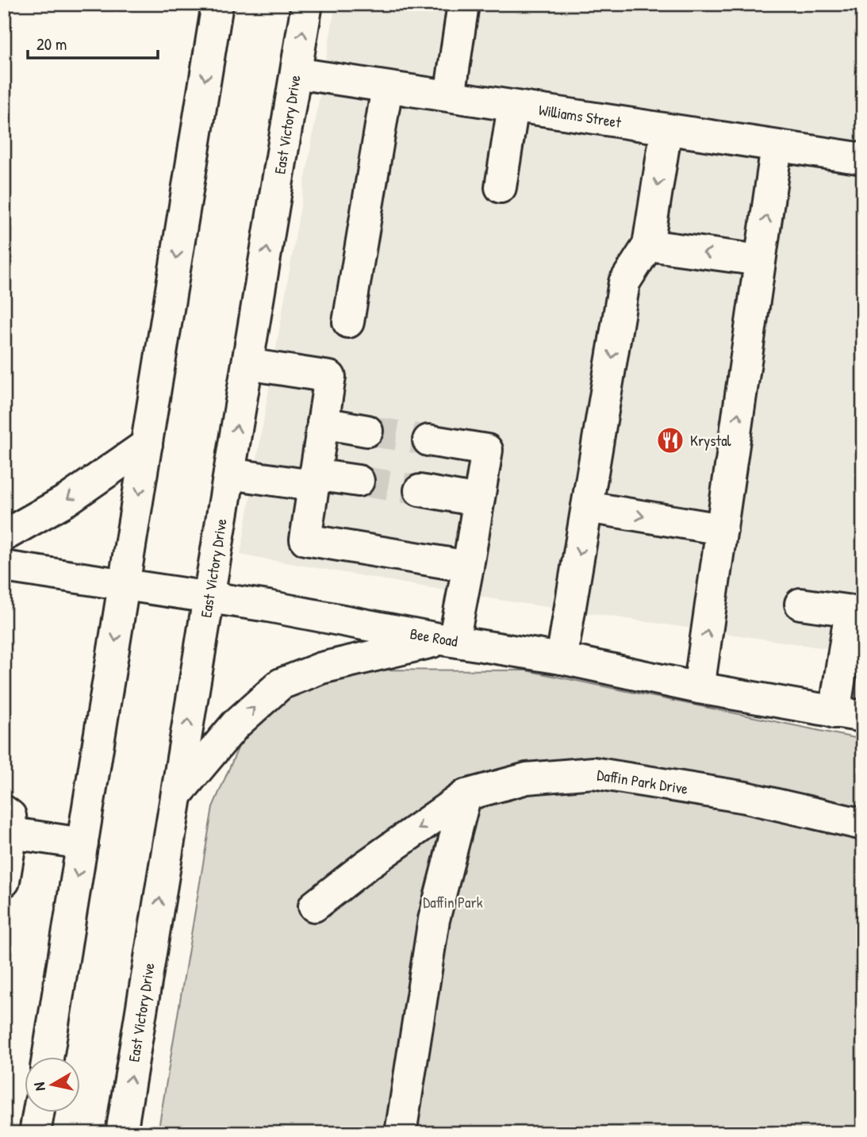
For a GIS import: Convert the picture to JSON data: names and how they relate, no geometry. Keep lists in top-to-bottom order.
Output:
{
  "streets": {
    "main road": [
      "Williams Street",
      "East Victory Drive",
      "Bee Road",
      "Daffin Park Drive"
    ]
  },
  "crossings": [
    ["Williams Street", "East Victory Drive"],
    ["East Victory Drive", "Bee Road"]
  ],
  "parks": ["Daffin Park"],
  "places": {
    "restaurant": ["Krystal"]
  },
  "scale_bar": "20 m",
  "north": "left"
}
